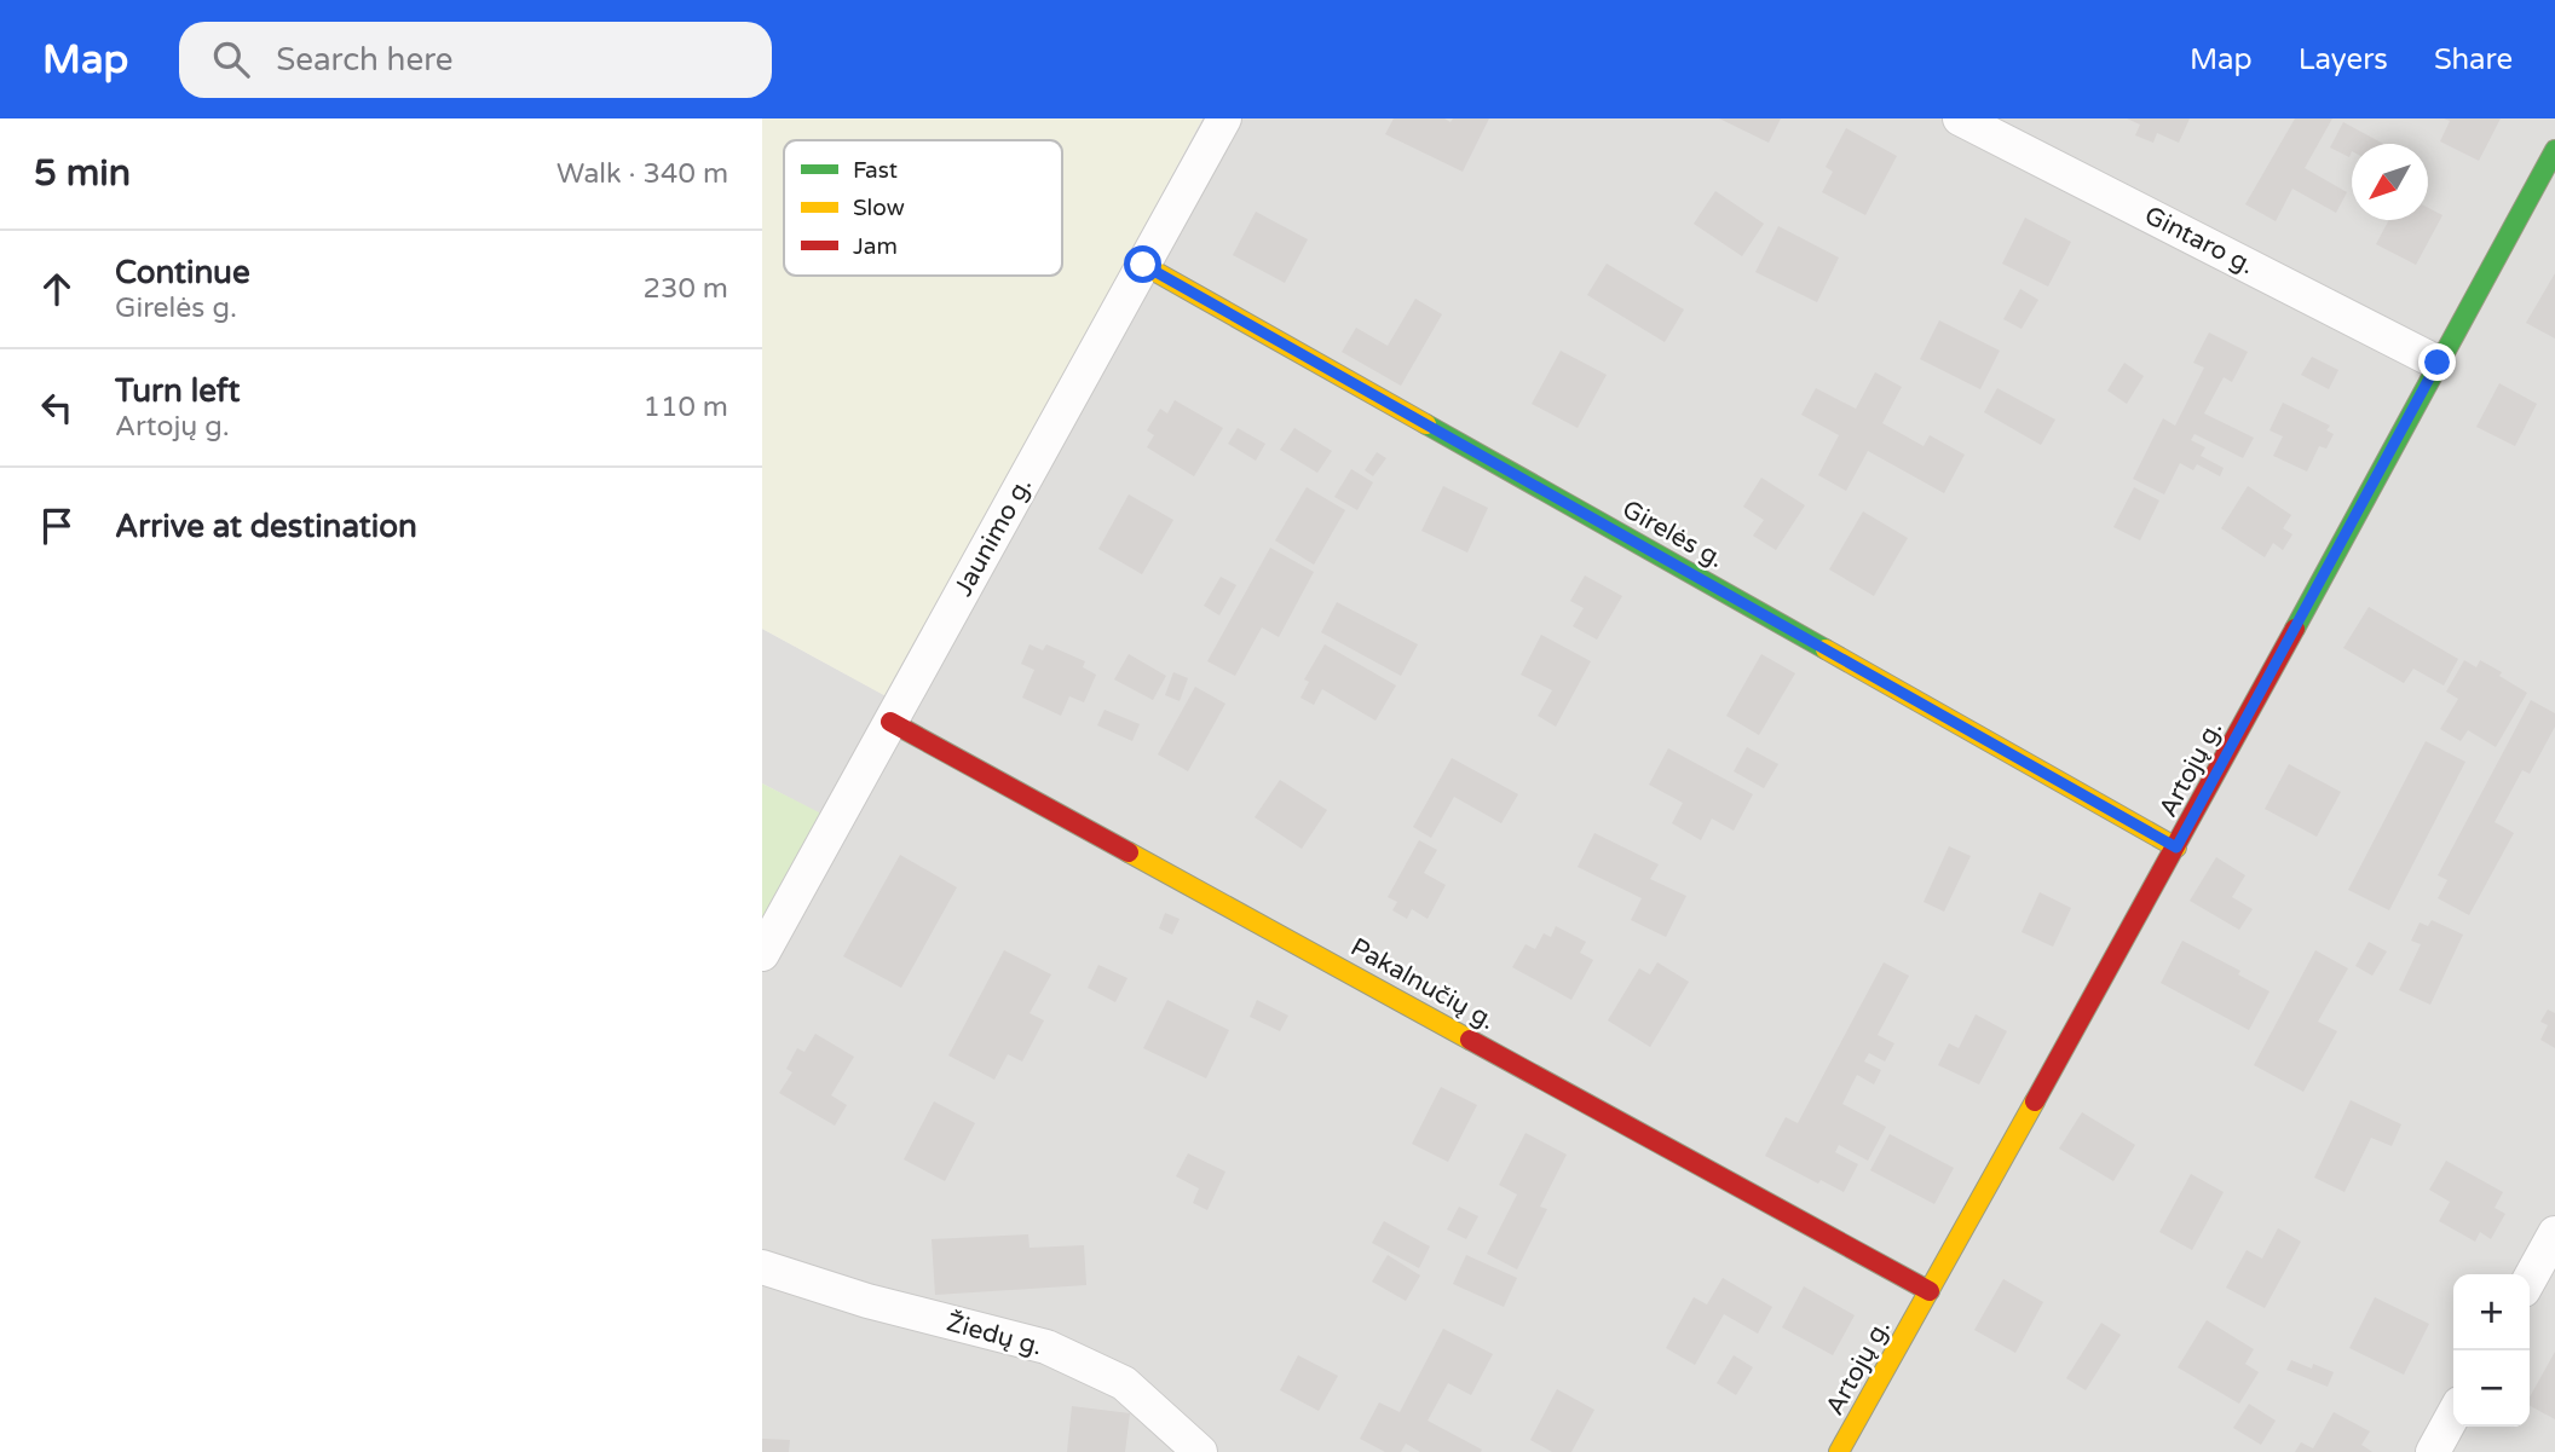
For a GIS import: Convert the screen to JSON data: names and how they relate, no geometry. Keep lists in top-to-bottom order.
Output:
{
  "streets": {
    "street": [
      "Gintaro g.",
      "Girelės g.",
      "Jaunimo g.",
      "Artojų g.",
      "Pakalnučių g.",
      "Žiedų g."
    ]
  },
  "crossings": [
    ["Gintaro g.", "Artojų g."],
    ["Girelės g.", "Jaunimo g."],
    ["Girelės g.", "Artojų g."],
    ["Jaunimo g.", "Pakalnučių g."],
    ["Artojų g.", "Pakalnučių g."]
  ],
  "legend": ["Fast", "Slow", "Jam"],
  "north": "bottom left",
  "page": {
    "header": "Map",
    "search": "Search here",
    "nav": ["Map", "Layers", "Share"],
    "heading": ["5 min", "Walk · 340 m"],
    "list": [
      ["Continue", "Girelės g.", "230 m"],
      ["Turn left", "Artojų g.", "110 m"],
      "Arrive at destination"
    ],
    "map_buttons": ["+", "−"]
  }
}
